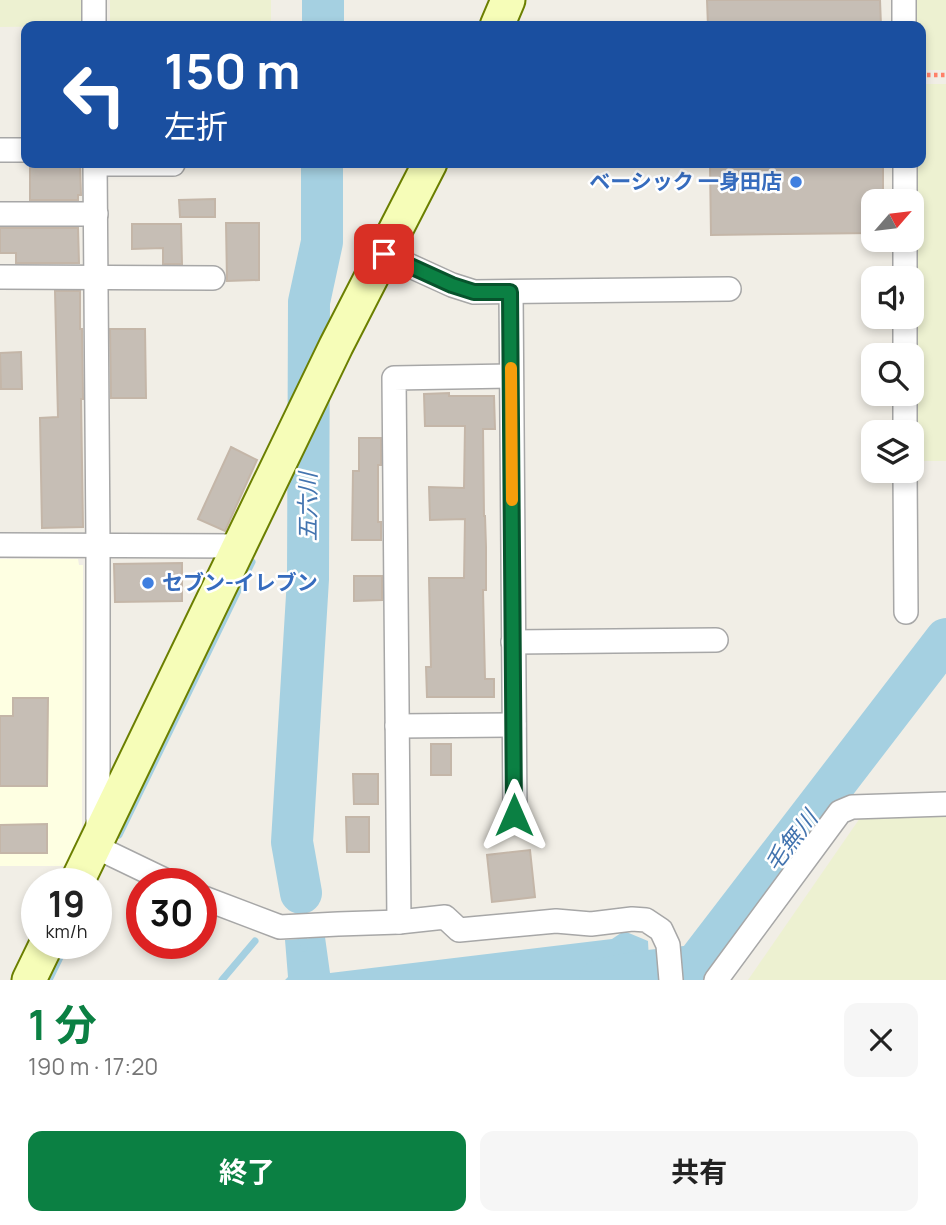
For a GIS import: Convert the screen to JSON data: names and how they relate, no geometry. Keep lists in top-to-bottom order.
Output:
{
  "water": ["五六川", "毛無川"],
  "places": ["ベーシック 一身田店", "セブン-イレブン"],
  "north": "top right",
  "page": {
    "turn": ["150 m", "左折"],
    "speed": "19 km/h",
    "limit": "30",
    "heading": ["1 分", "190 m · 17:20"],
    "buttons": ["終了", "共有"]
  }
}
